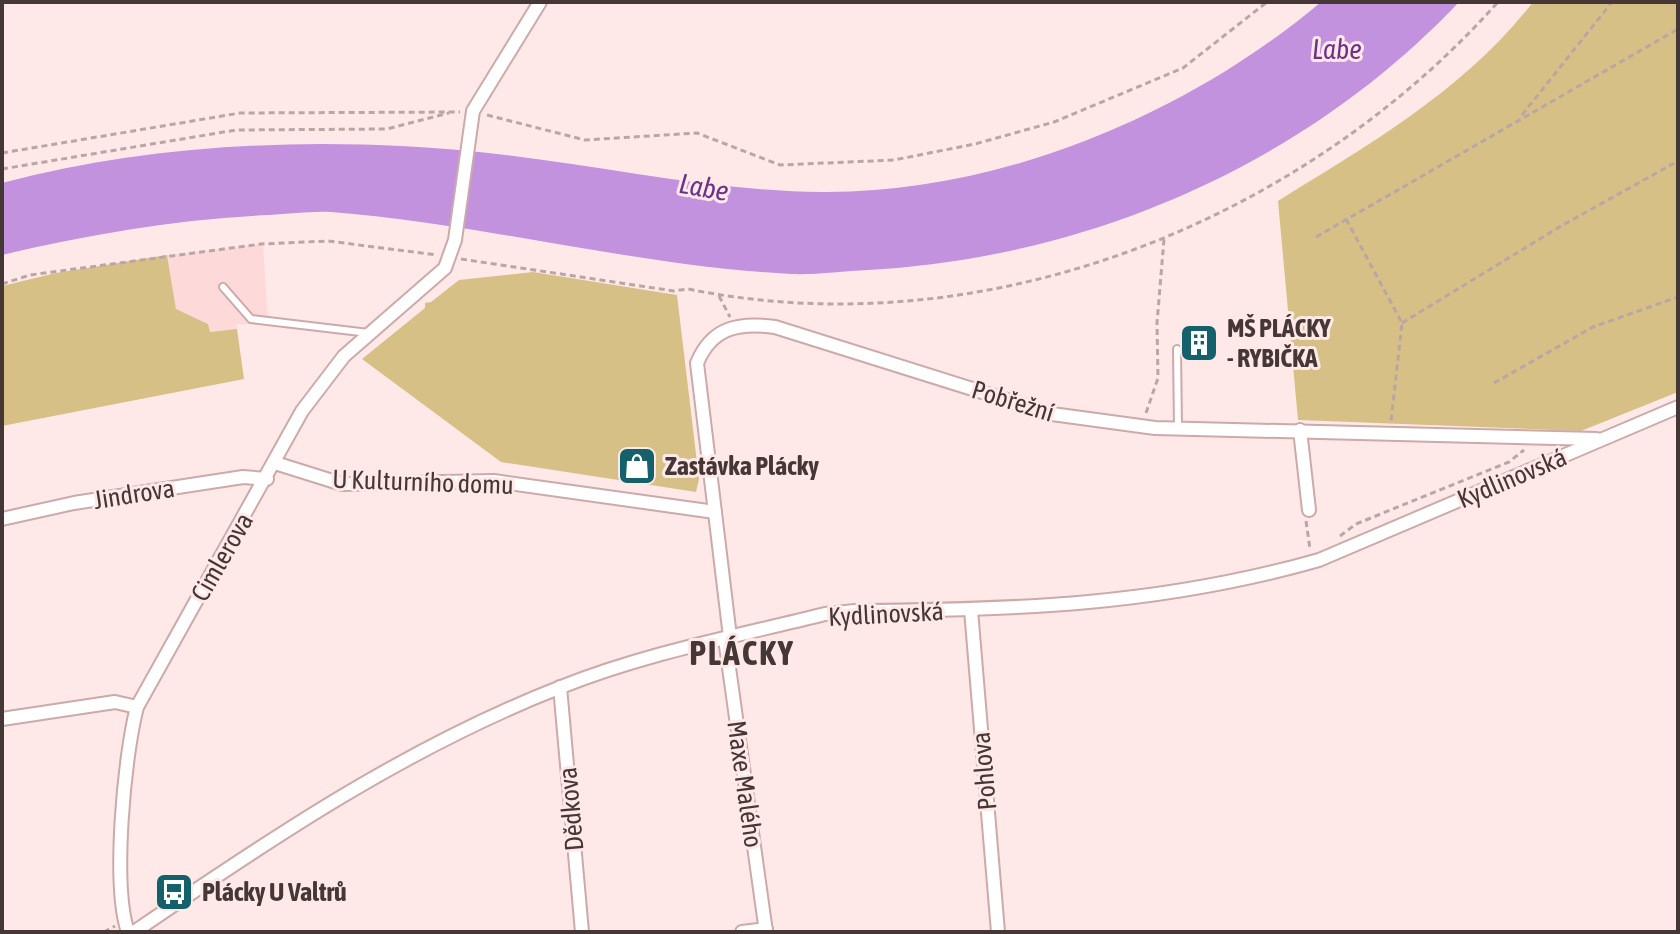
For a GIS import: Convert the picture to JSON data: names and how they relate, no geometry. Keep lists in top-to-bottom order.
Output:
{
  "streets": {
    "street": [
      "Pobřežní",
      "Kydlinovská",
      "U Kulturního domu",
      "Jindrova",
      "Cimlerova",
      "Pohlova",
      "Maxe Malého",
      "Dědkova"
    ]
  },
  "crossings": [
    ["Pobřežní", "Kydlinovská"],
    ["Kydlinovská", "Pohlova"],
    ["Kydlinovská", "Maxe Malého"],
    ["Kydlinovská", "Dědkova"],
    ["U Kulturního domu", "Cimlerova"],
    ["Jindrova", "Cimlerova"]
  ],
  "districts": ["PLÁCKY"],
  "water": ["Labe"],
  "places": {
    "building": ["MŠ PLÁCKY - RYBIČKA"],
    "shop": ["Zastávka Plácky"],
    "bus stop": ["Plácky U Valtrů"]
  }
}
